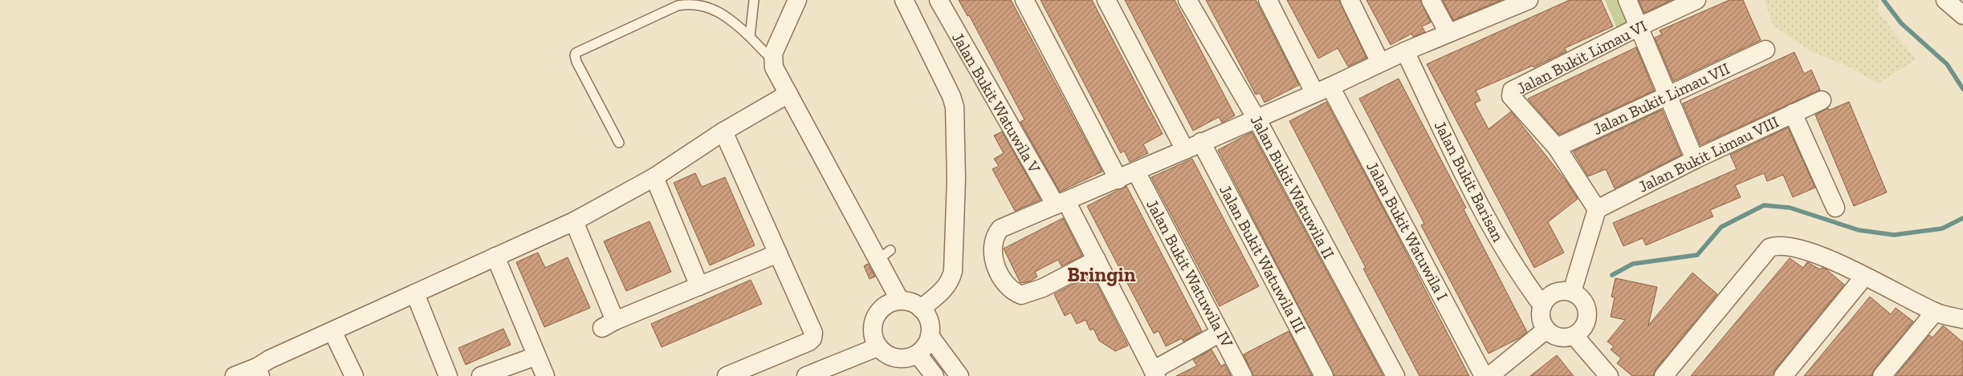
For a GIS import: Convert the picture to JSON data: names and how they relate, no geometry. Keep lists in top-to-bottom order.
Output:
{
  "streets": {
    "street": [
      "Jalan Bukit Limau VI",
      "Jalan Bukit Limau VII",
      "Jalan Bukit Watuwila V",
      "Jalan Bukit Limau VIII",
      "Jalan Bukit Barisan",
      "Jalan Bukit Watuwila II",
      "Jalan Bukit Watuwila I",
      "Jalan Bukit Watuwila III",
      "Jalan Bukit Watuwila IV"
    ]
  },
  "crossings": [
    ["Jalan Bukit Limau VI", "Jalan Bukit Limau VII"],
    ["Jalan Bukit Limau VI", "Jalan Bukit Limau VIII"]
  ],
  "districts": ["Bringin"]
}
